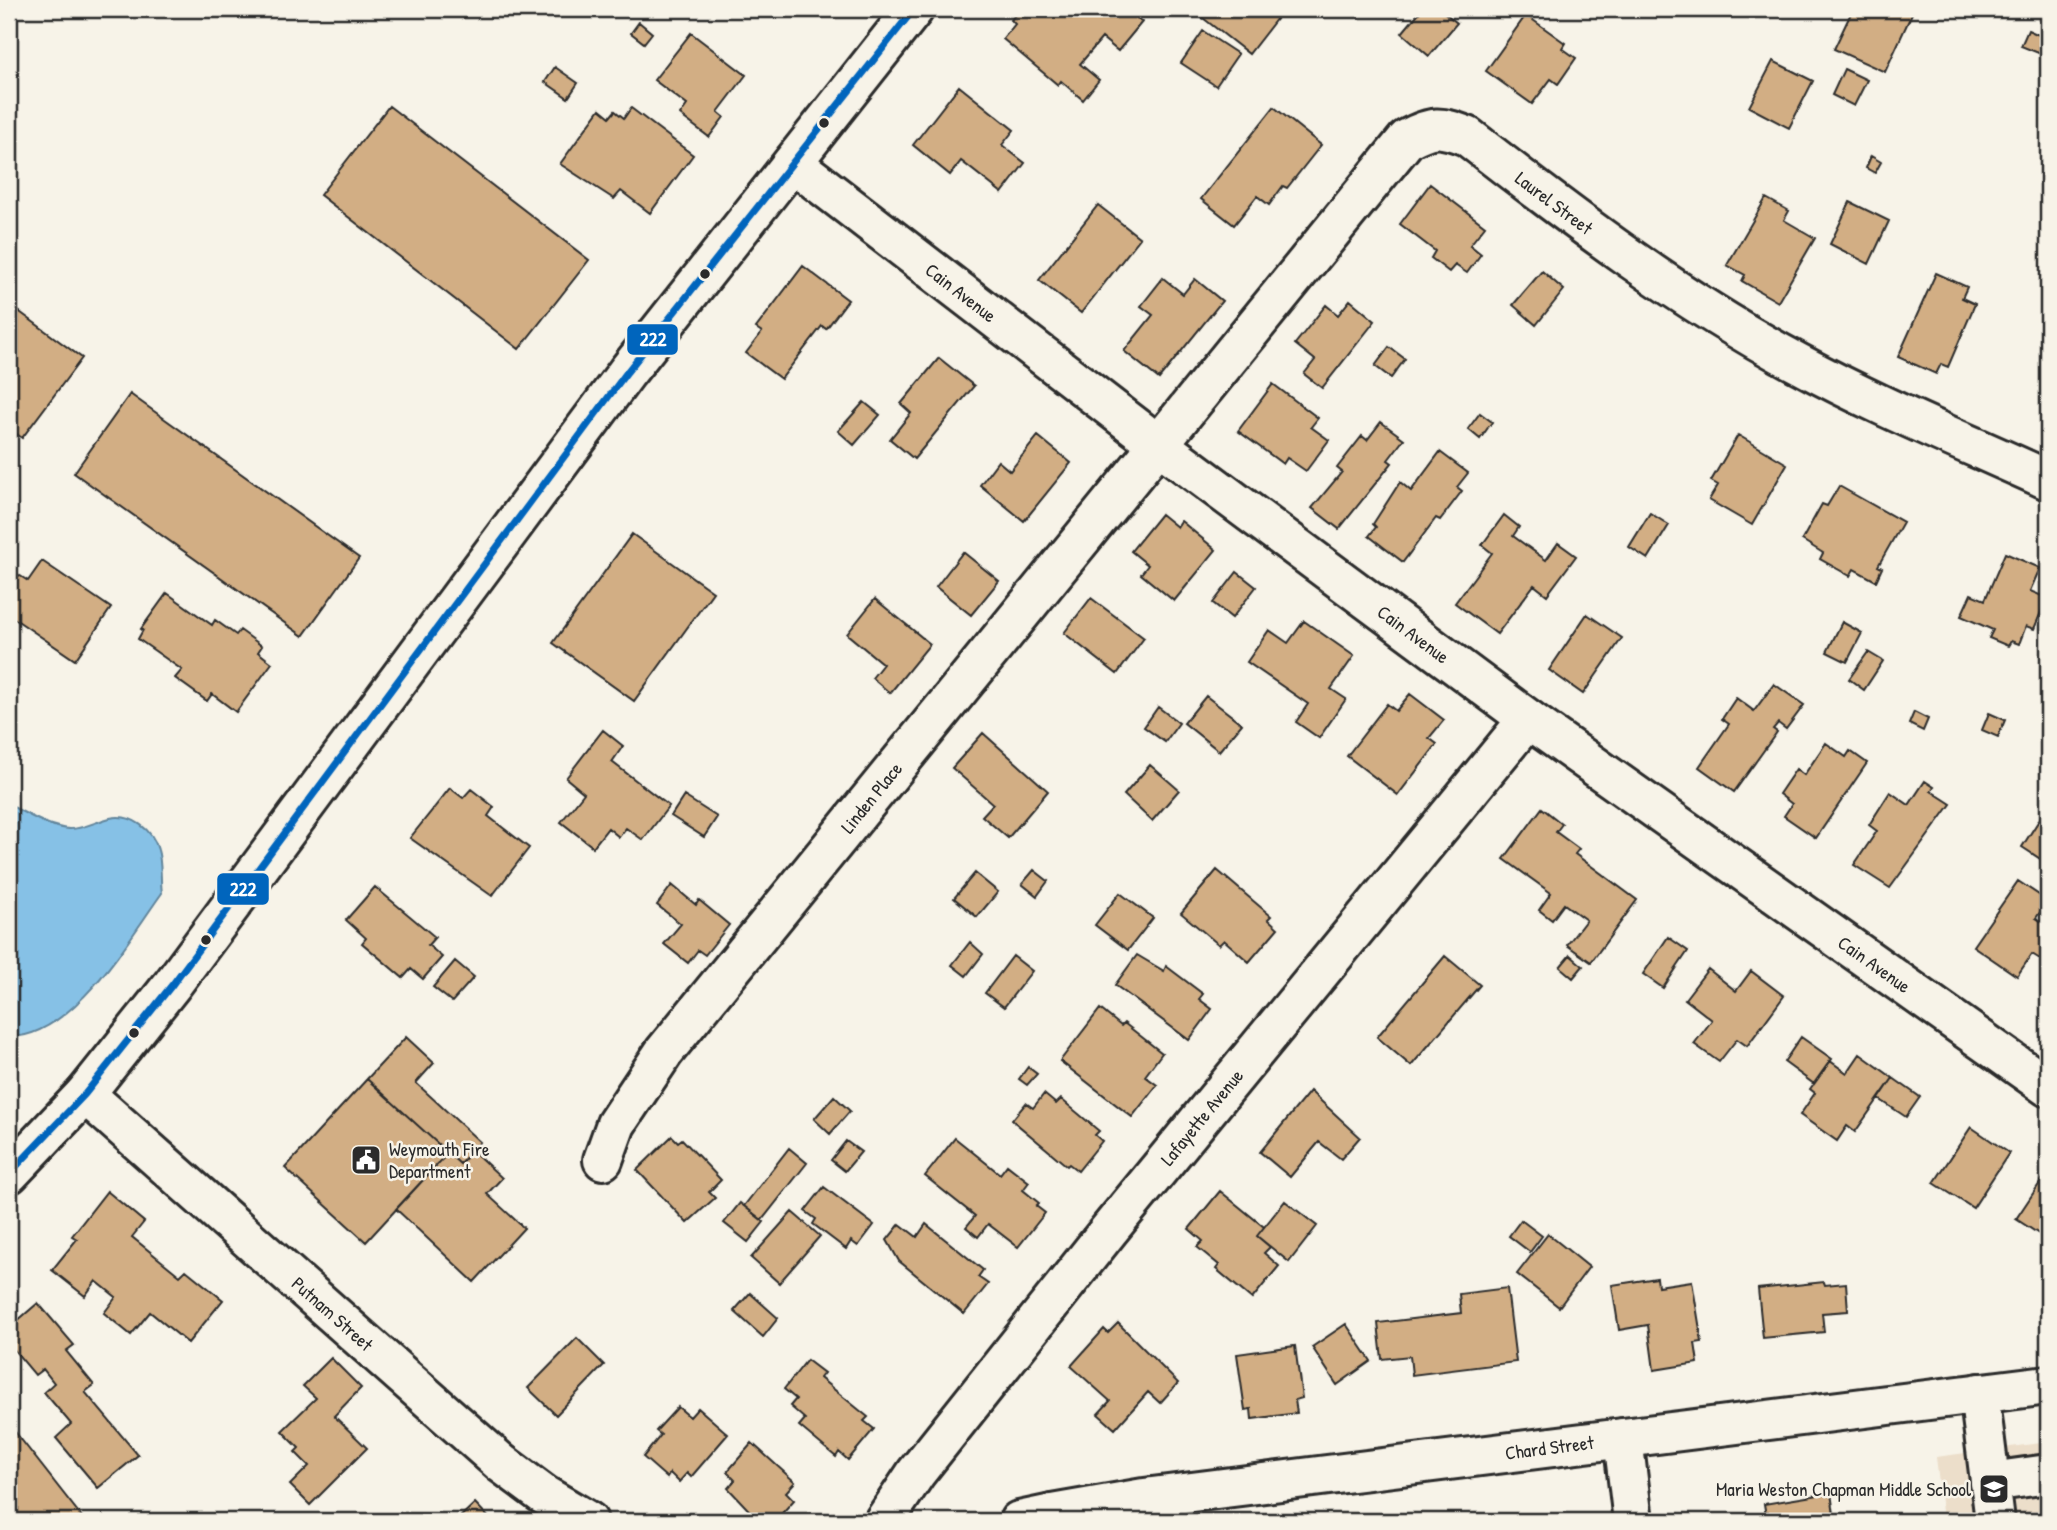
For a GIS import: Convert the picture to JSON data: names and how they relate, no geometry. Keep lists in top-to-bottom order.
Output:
{
  "streets": {
    "street": [
      "Laurel Street",
      "Cain Avenue",
      "Linden Place",
      "Lafayette Avenue",
      "Putnam Street",
      "Chard Street"
    ]
  },
  "crossings": [
    ["Laurel Street", "Cain Avenue"],
    ["Laurel Street", "Linden Place"],
    ["Cain Avenue", "Linden Place"],
    ["Cain Avenue", "Lafayette Avenue"]
  ],
  "places": {
    "public building": ["Weymouth Fire Department"],
    "school or university": ["Maria Weston Chapman Middle School"]
  },
  "lines": ["transit line 222"]
}
